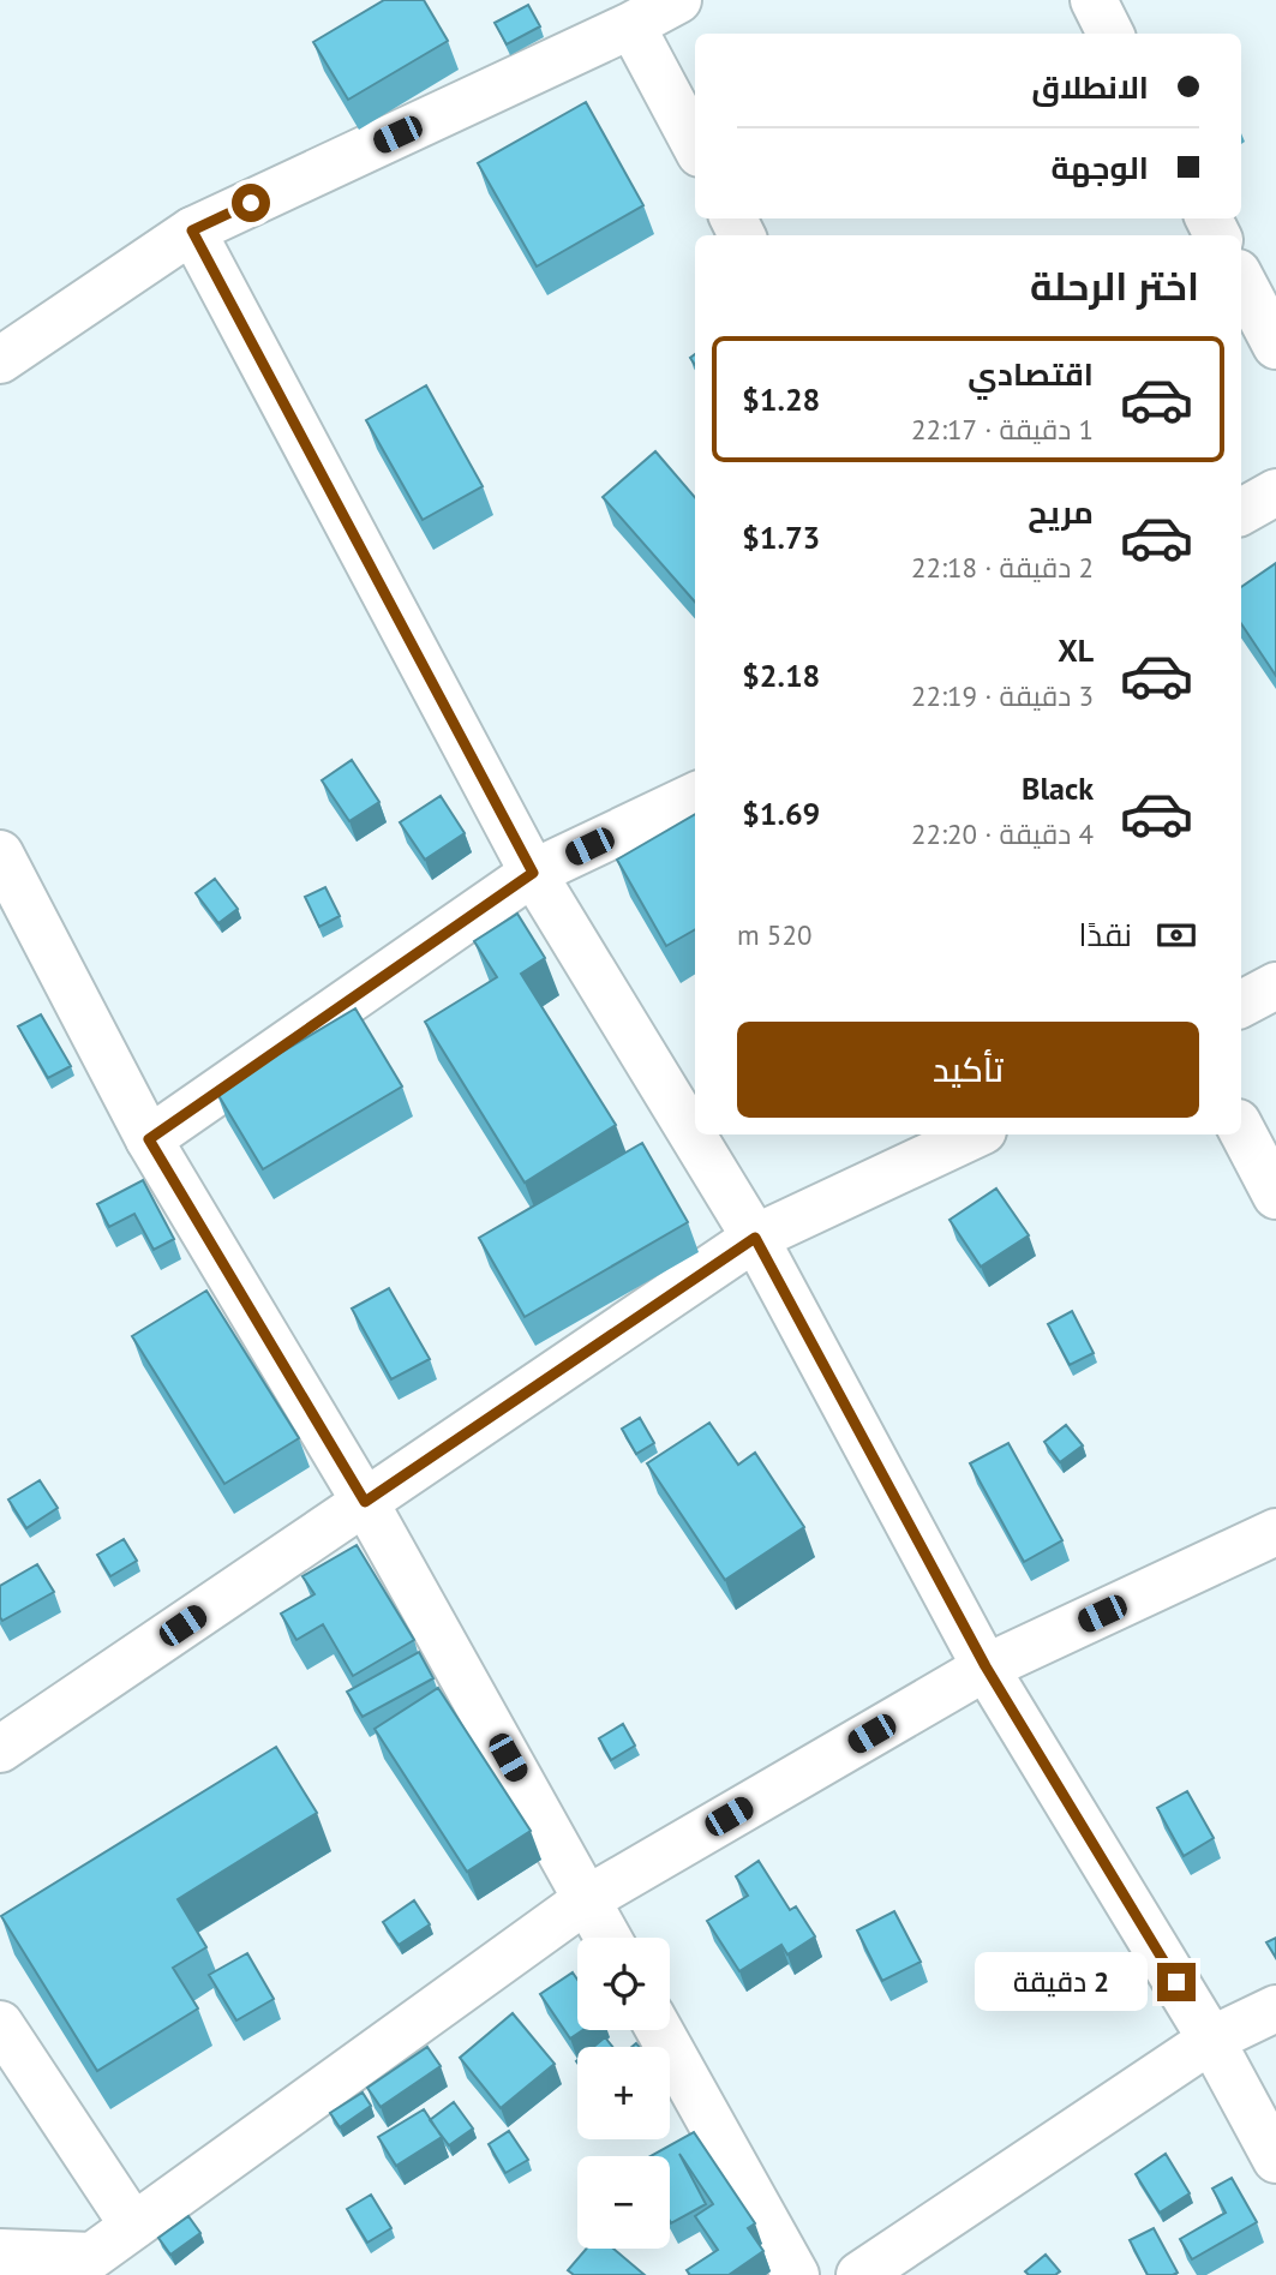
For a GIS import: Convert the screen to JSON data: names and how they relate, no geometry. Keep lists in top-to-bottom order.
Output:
{
  "page": {
    "banner": ["الانطلاق", "الوجهة"],
    "heading": "اختر الرحلة",
    "list": [
      {
        "name": "اقتصادي",
        "note": "1 دقيقة · 22:17",
        "value": "$1.28"
      },
      {
        "name": "مريح",
        "note": "2 دقيقة · 22:18",
        "value": "$1.73"
      },
      {
        "name": "XL",
        "note": "3 دقيقة · 22:19",
        "value": "$2.18"
      },
      {
        "name": "Black",
        "note": "4 دقيقة · 22:20",
        "value": "$1.69"
      }
    ],
    "pay": ["نقدًا", "520 m"],
    "buttons": "تأكيد",
    "map_buttons": ["+", "−"],
    "bubble": "2 دقيقة"
  }
}
